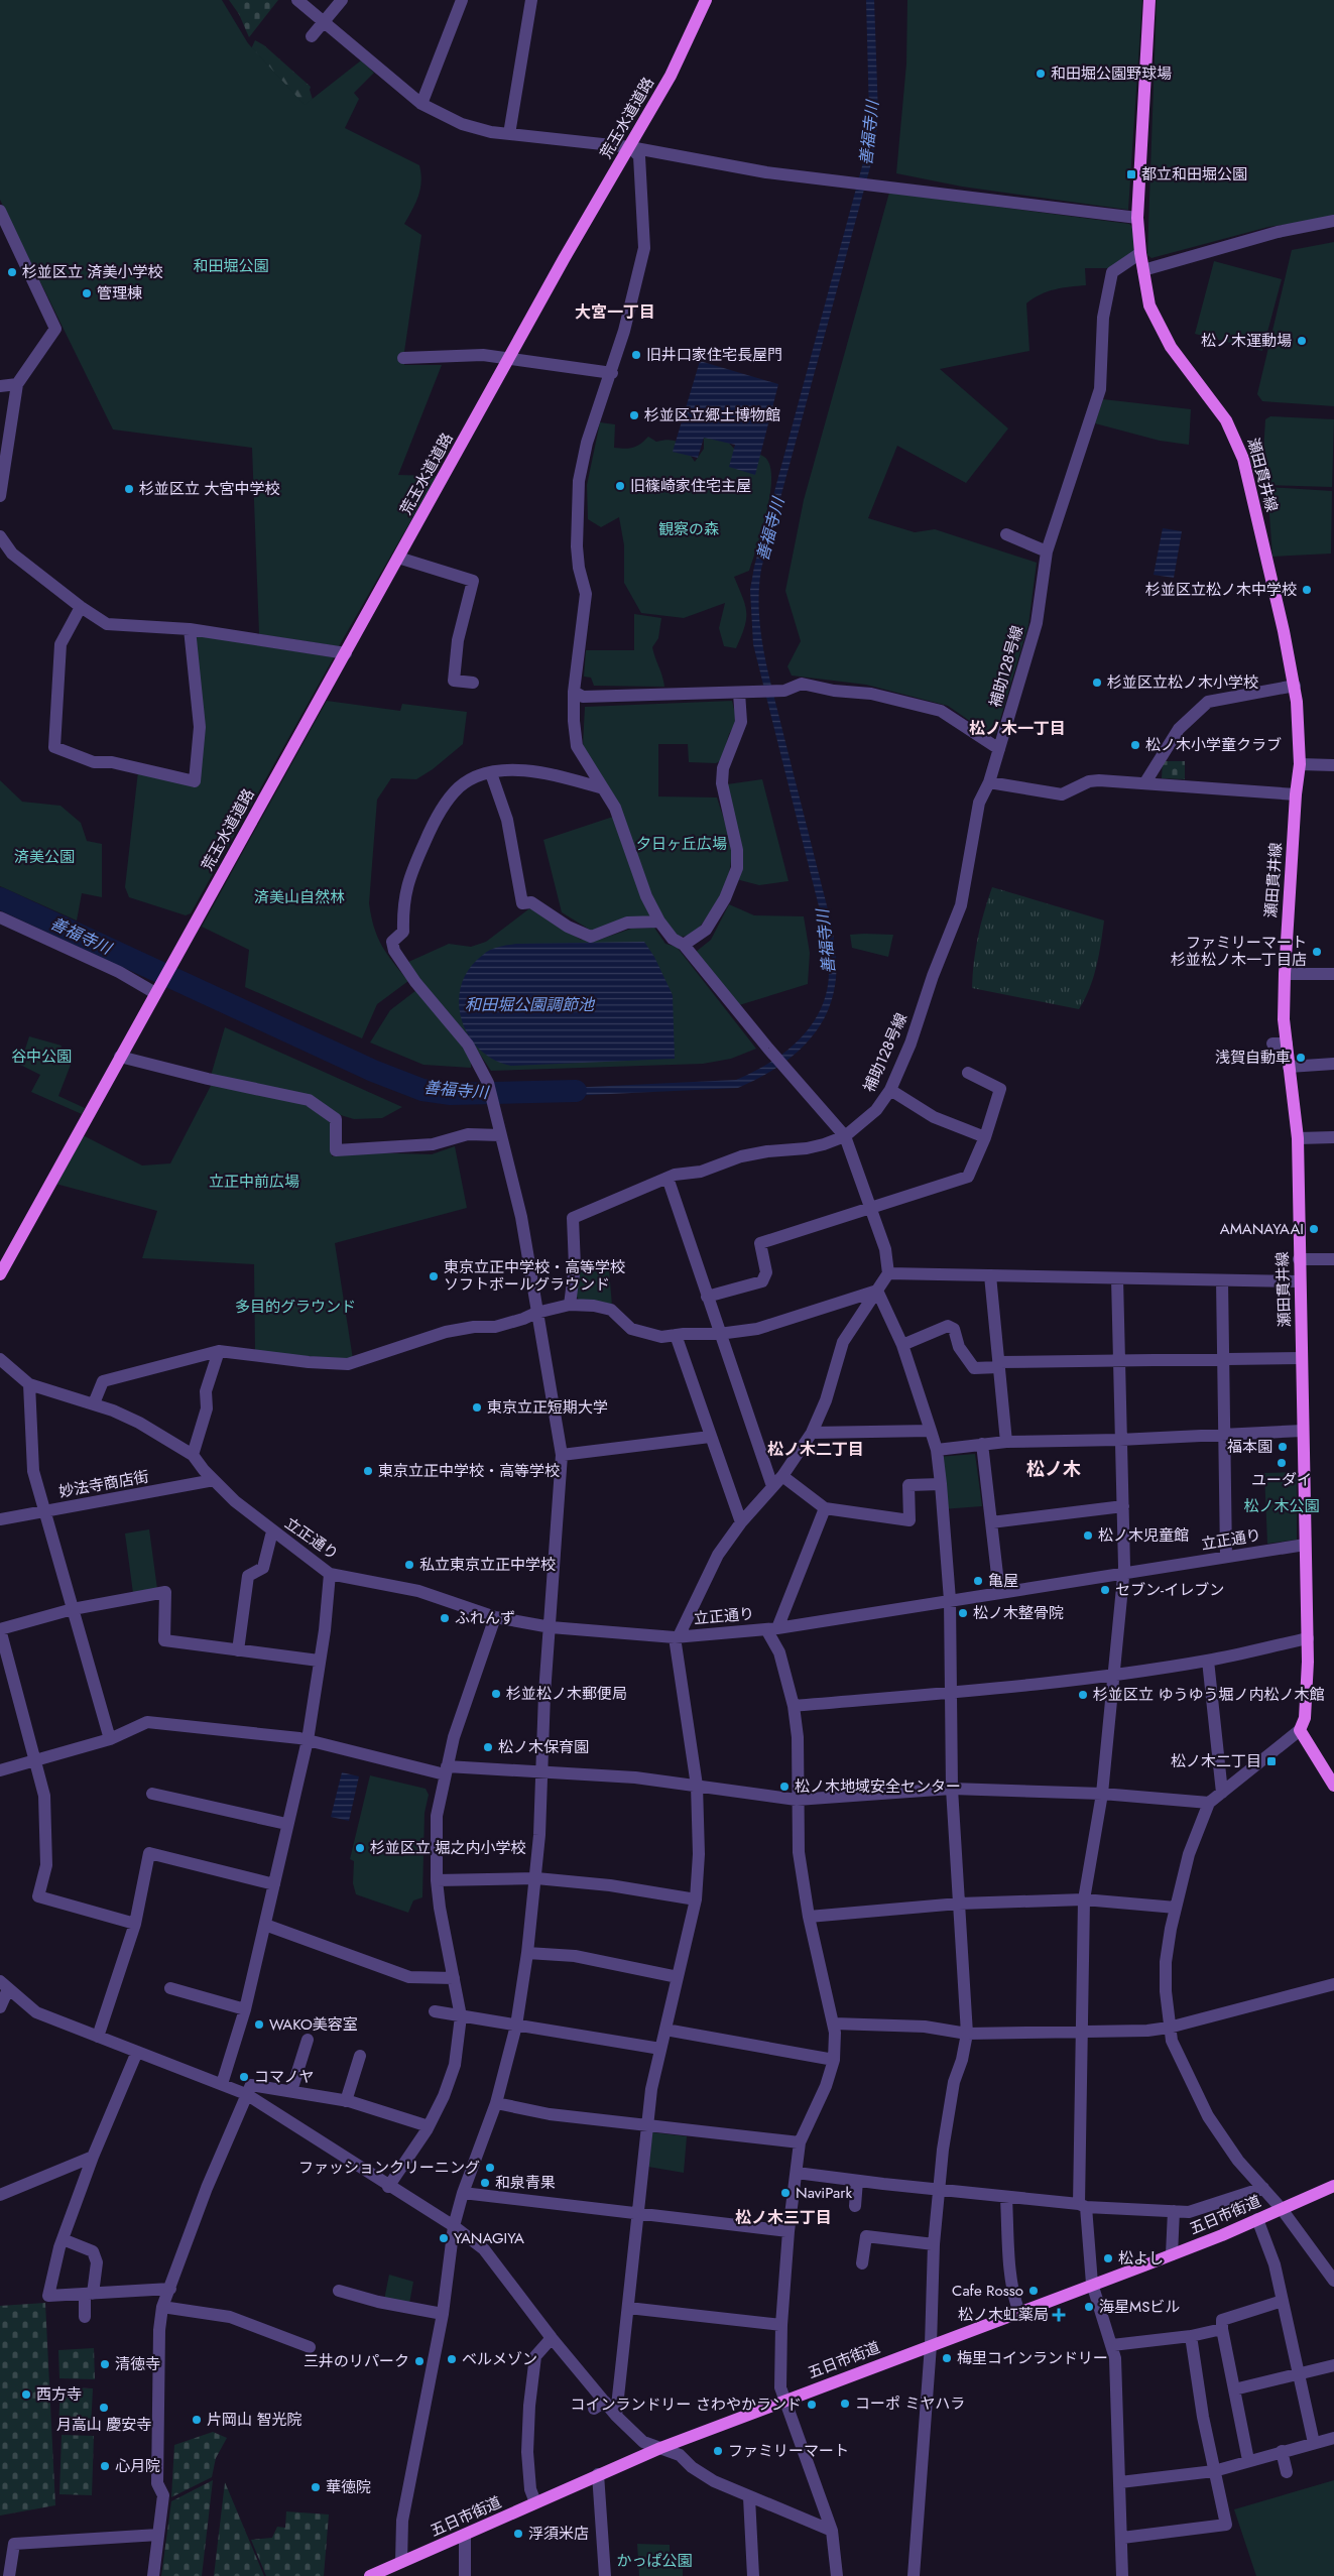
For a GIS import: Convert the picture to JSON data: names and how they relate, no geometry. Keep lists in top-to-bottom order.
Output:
{
  "streets": {
    "main road": ["荒玉水道道路", "瀬田貫井線", "五日市街道"],
    "street": ["補助128号線", "妙法寺商店街", "立正通り"]
  },
  "crossings": [
    ["瀬田貫井線", "補助128号線"],
    ["瀬田貫井線", "立正通り"],
    ["妙法寺商店街", "立正通り"]
  ],
  "districts": [
    "大宮一丁目",
    "松ノ木一丁目",
    "松ノ木二丁目",
    "松ノ木",
    "松ノ木三丁目"
  ],
  "water": ["善福寺川", "和田堀公園調節池"],
  "parks": [
    "和田堀公園",
    "観察の森",
    "夕日ヶ丘広場",
    "済美公園",
    "済美山自然林",
    "谷中公園",
    "立正中前広場",
    "多目的グラウンド",
    "松ノ木公園",
    "かっぱ公園"
  ],
  "places": {
    "other": [
      "和田堀公園野球場",
      "杉並区立 済美小学校",
      "管理棟",
      "松ノ木運動場",
      "旧井口家住宅長屋門",
      "杉並区立郷土博物館",
      "旧篠崎家住宅主屋",
      "杉並区立 大宮中学校",
      "杉並区立松ノ木中学校",
      "杉並区立松ノ木小学校",
      "松ノ木小学童クラブ",
      "ファミリーマート 杉並松ノ木一丁目店",
      "浅賀自動車",
      "AMANAYAAI",
      "東京立正中学校・高等学校 ソフトボールグラウンド",
      "東京立正短期大学",
      "福本園",
      "ユーダイ",
      "東京立正中学校・高等学校",
      "松ノ木児童館",
      "私立東京立正中学校",
      "亀屋",
      "セブン-イレブン",
      "松ノ木整骨院",
      "ふれんず",
      "杉並松ノ木郵便局",
      "杉並区立 ゆうゆう堀ノ内松ノ木館",
      "松ノ木保育園",
      "松ノ木地域安全センター",
      "杉並区立 堀之内小学校",
      "WAKO美容室",
      "コマノヤ",
      "ファッションクリーニング",
      "和泉青果",
      "NaviPark",
      "YANAGIYA",
      "松よし",
      "Cafe Rosso",
      "海星MSビル",
      "梅里コインランドリー",
      "ベルメゾン",
      "三井のリパーク",
      "清徳寺",
      "西方寺",
      "コーポ ミヤハラ",
      "コインランドリー さわやかランド",
      "月高山 慶安寺",
      "片岡山 智光院",
      "ファミリーマート",
      "心月院",
      "華徳院",
      "浮須米店"
    ],
    "transit": ["都立和田堀公園", "松ノ木二丁目"],
    "health": ["松ノ木虹薬局"]
  }
}
